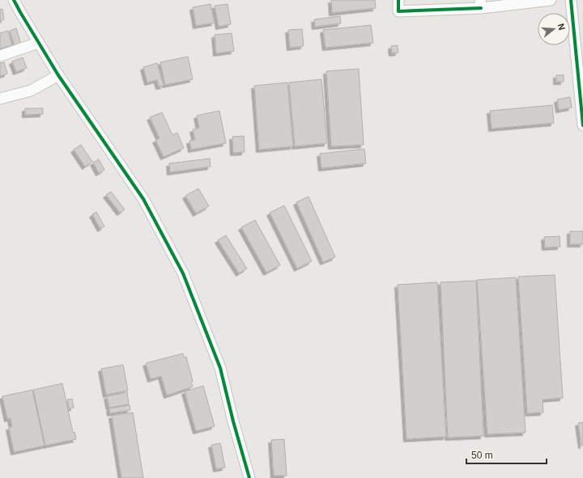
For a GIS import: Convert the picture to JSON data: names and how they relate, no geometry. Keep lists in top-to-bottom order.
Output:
{
  "scale_bar": "50 m",
  "north": "right"
}
